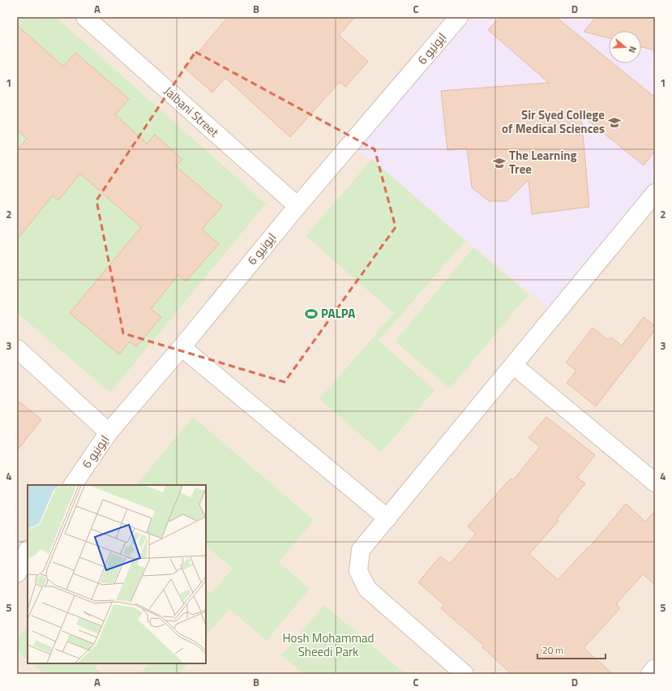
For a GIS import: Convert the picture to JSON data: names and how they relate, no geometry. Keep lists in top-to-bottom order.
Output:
{
  "streets": {
    "street": ["ایونیو 6", "Jalbani Street"]
  },
  "crossings": [
    ["ایونیو 6", "Jalbani Street"]
  ],
  "parks": ["Hosh Mohammad Sheedi Park"],
  "places": {
    "school or university": ["Sir Syed College of Medical Sciences", "The Learning Tree"],
    "sports": ["PALPA"]
  },
  "scale_bar": "20 m",
  "north": "right",
  "grid": {
    "columns": [
      "A",
      "B",
      "C",
      "D"
    ],
    "rows": [
      "1",
      "2",
      "3",
      "4",
      "5"
    ]
  }
}
